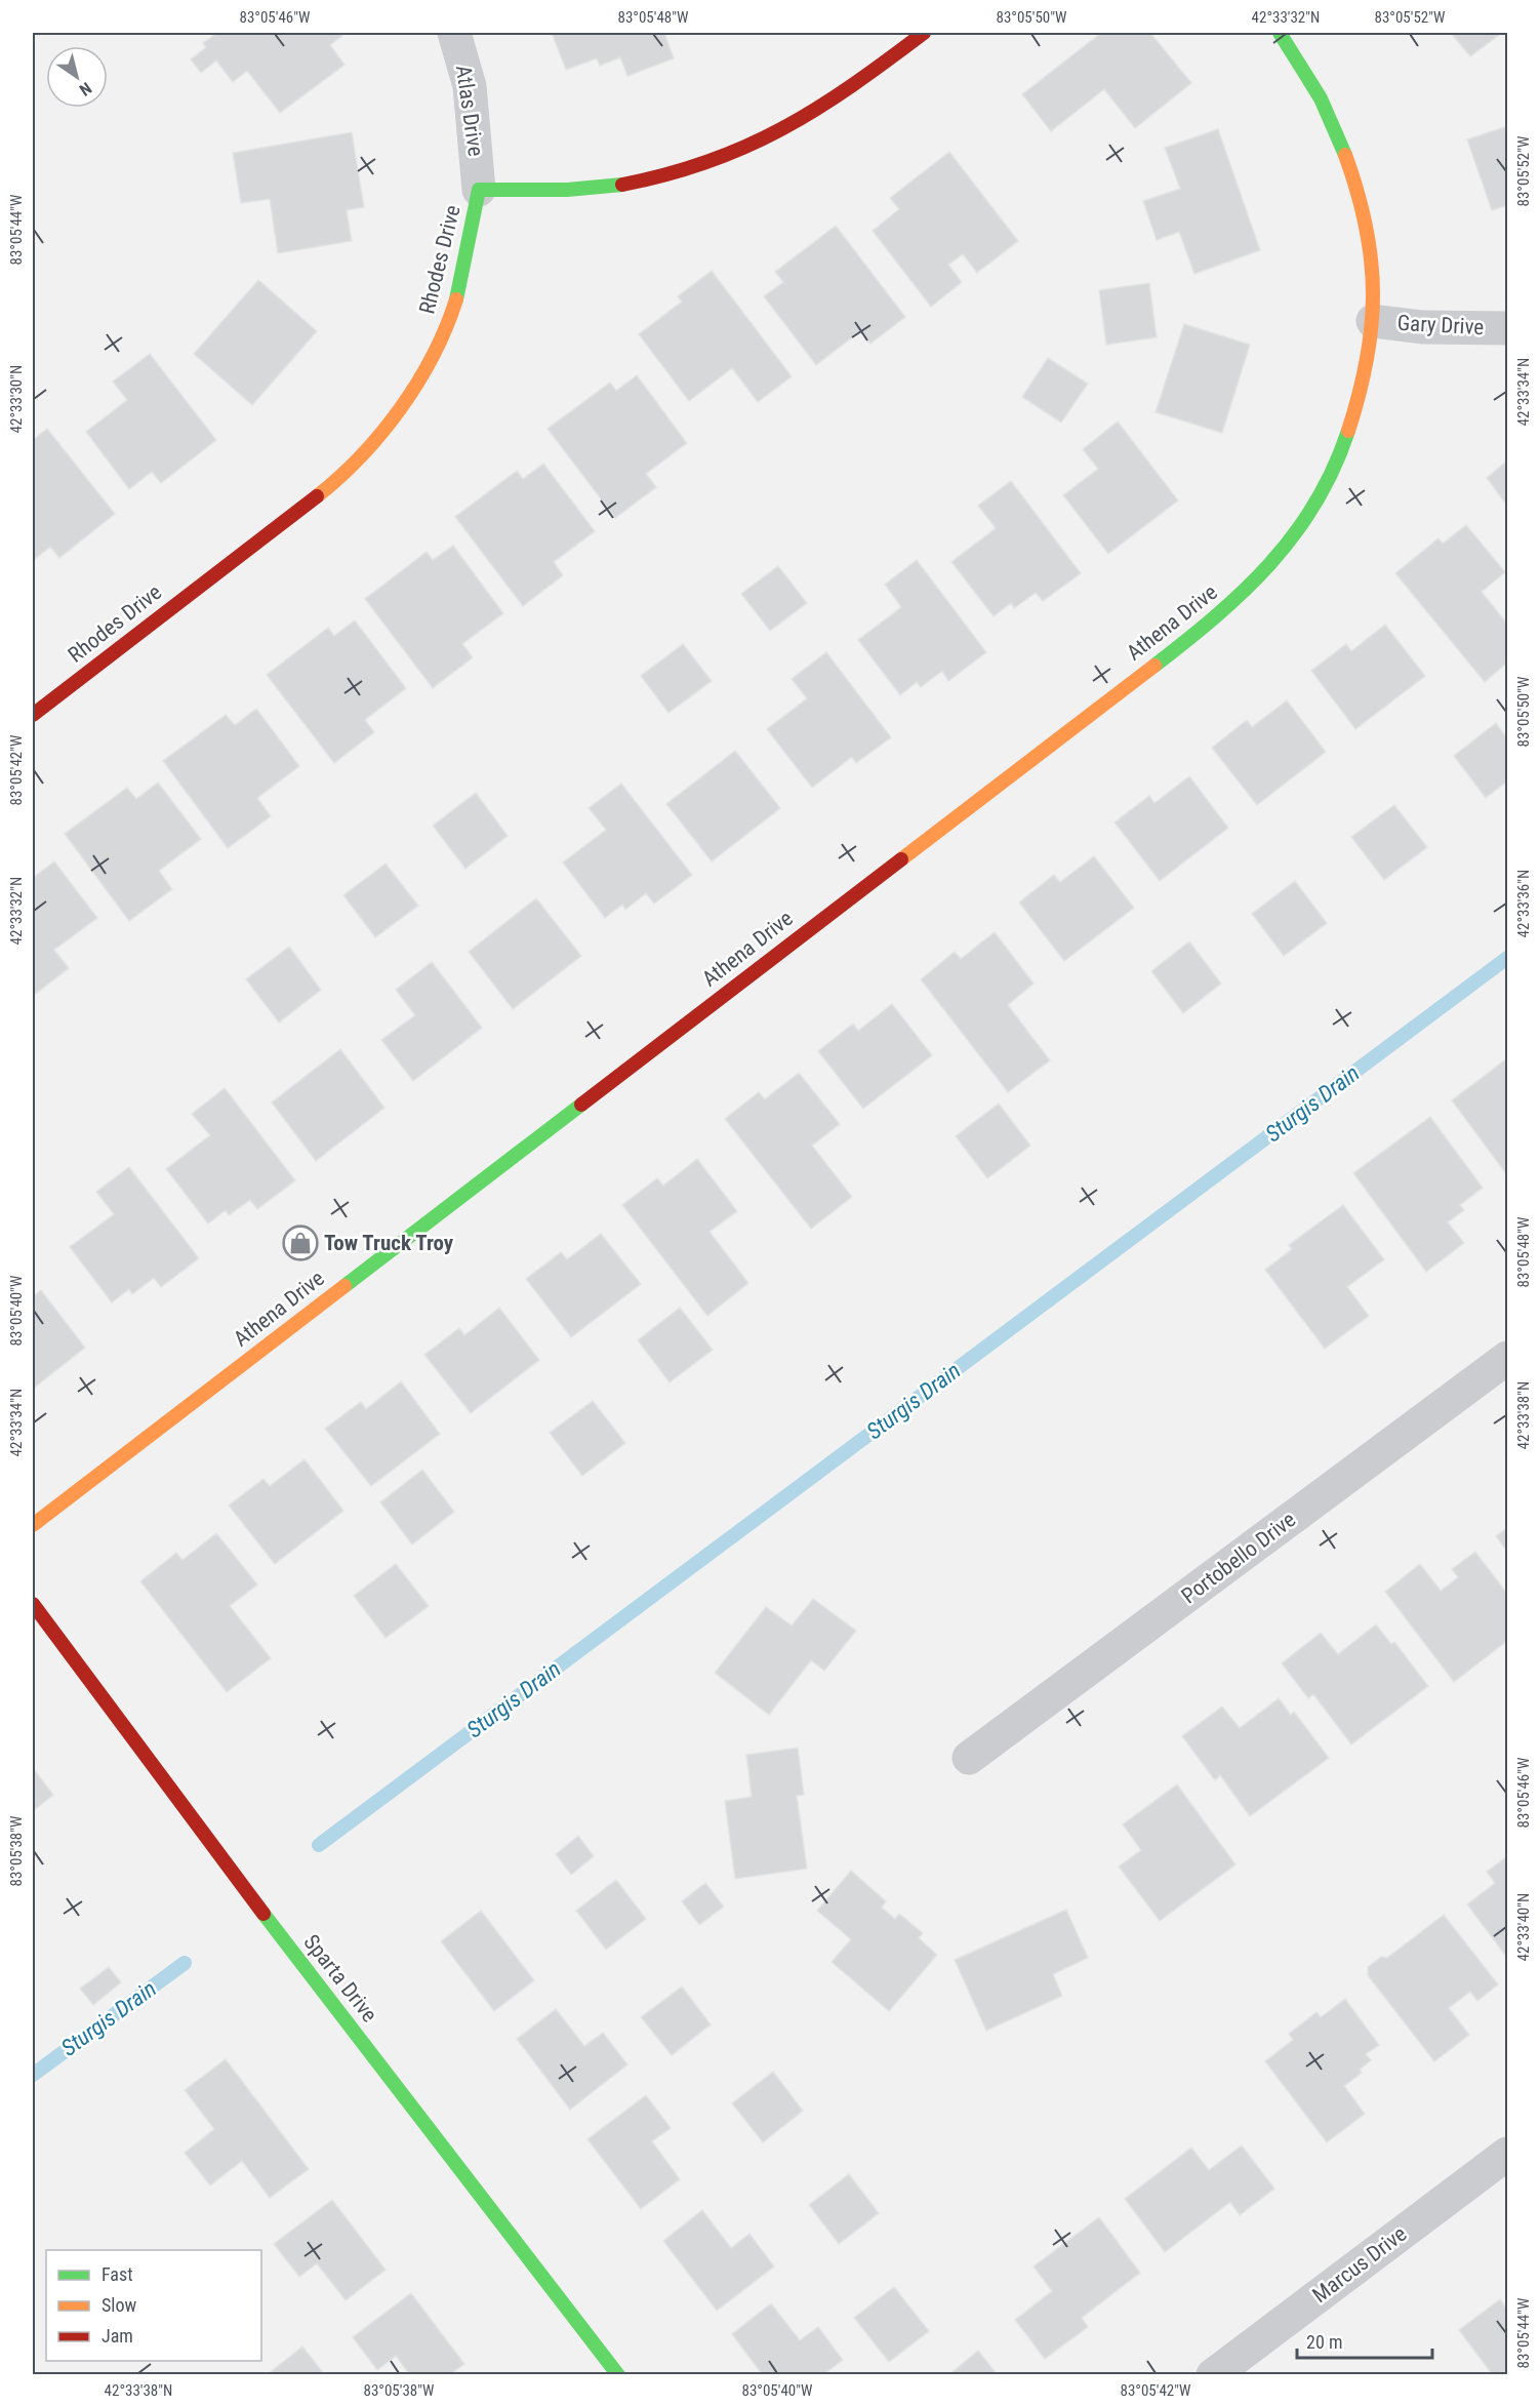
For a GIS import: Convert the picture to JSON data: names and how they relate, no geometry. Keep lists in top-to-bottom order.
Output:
{
  "streets": {
    "street": [
      "Atlas Drive",
      "Rhodes Drive",
      "Gary Drive",
      "Athena Drive",
      "Portobello Drive",
      "Sparta Drive",
      "Marcus Drive"
    ]
  },
  "crossings": [
    ["Atlas Drive", "Rhodes Drive"],
    ["Gary Drive", "Athena Drive"]
  ],
  "water": ["Sturgis Drain"],
  "places": {
    "shop": ["Tow Truck Troy"]
  },
  "legend": ["Fast", "Slow", "Jam"],
  "scale_bar": "20 m",
  "north": "bottom right",
  "coordinates": [
    "83°05'46\"W",
    "83°05'48\"W",
    "83°05'50\"W",
    "42°33'32\"N",
    "83°05'52\"W",
    "83°05'44\"W",
    "42°33'34\"N",
    "42°33'30\"N",
    "83°05'42\"W",
    "42°33'36\"N",
    "83°05'40\"W",
    "42°33'38\"N",
    "83°05'38\"W",
    "42°33'40\"N"
  ]
}
